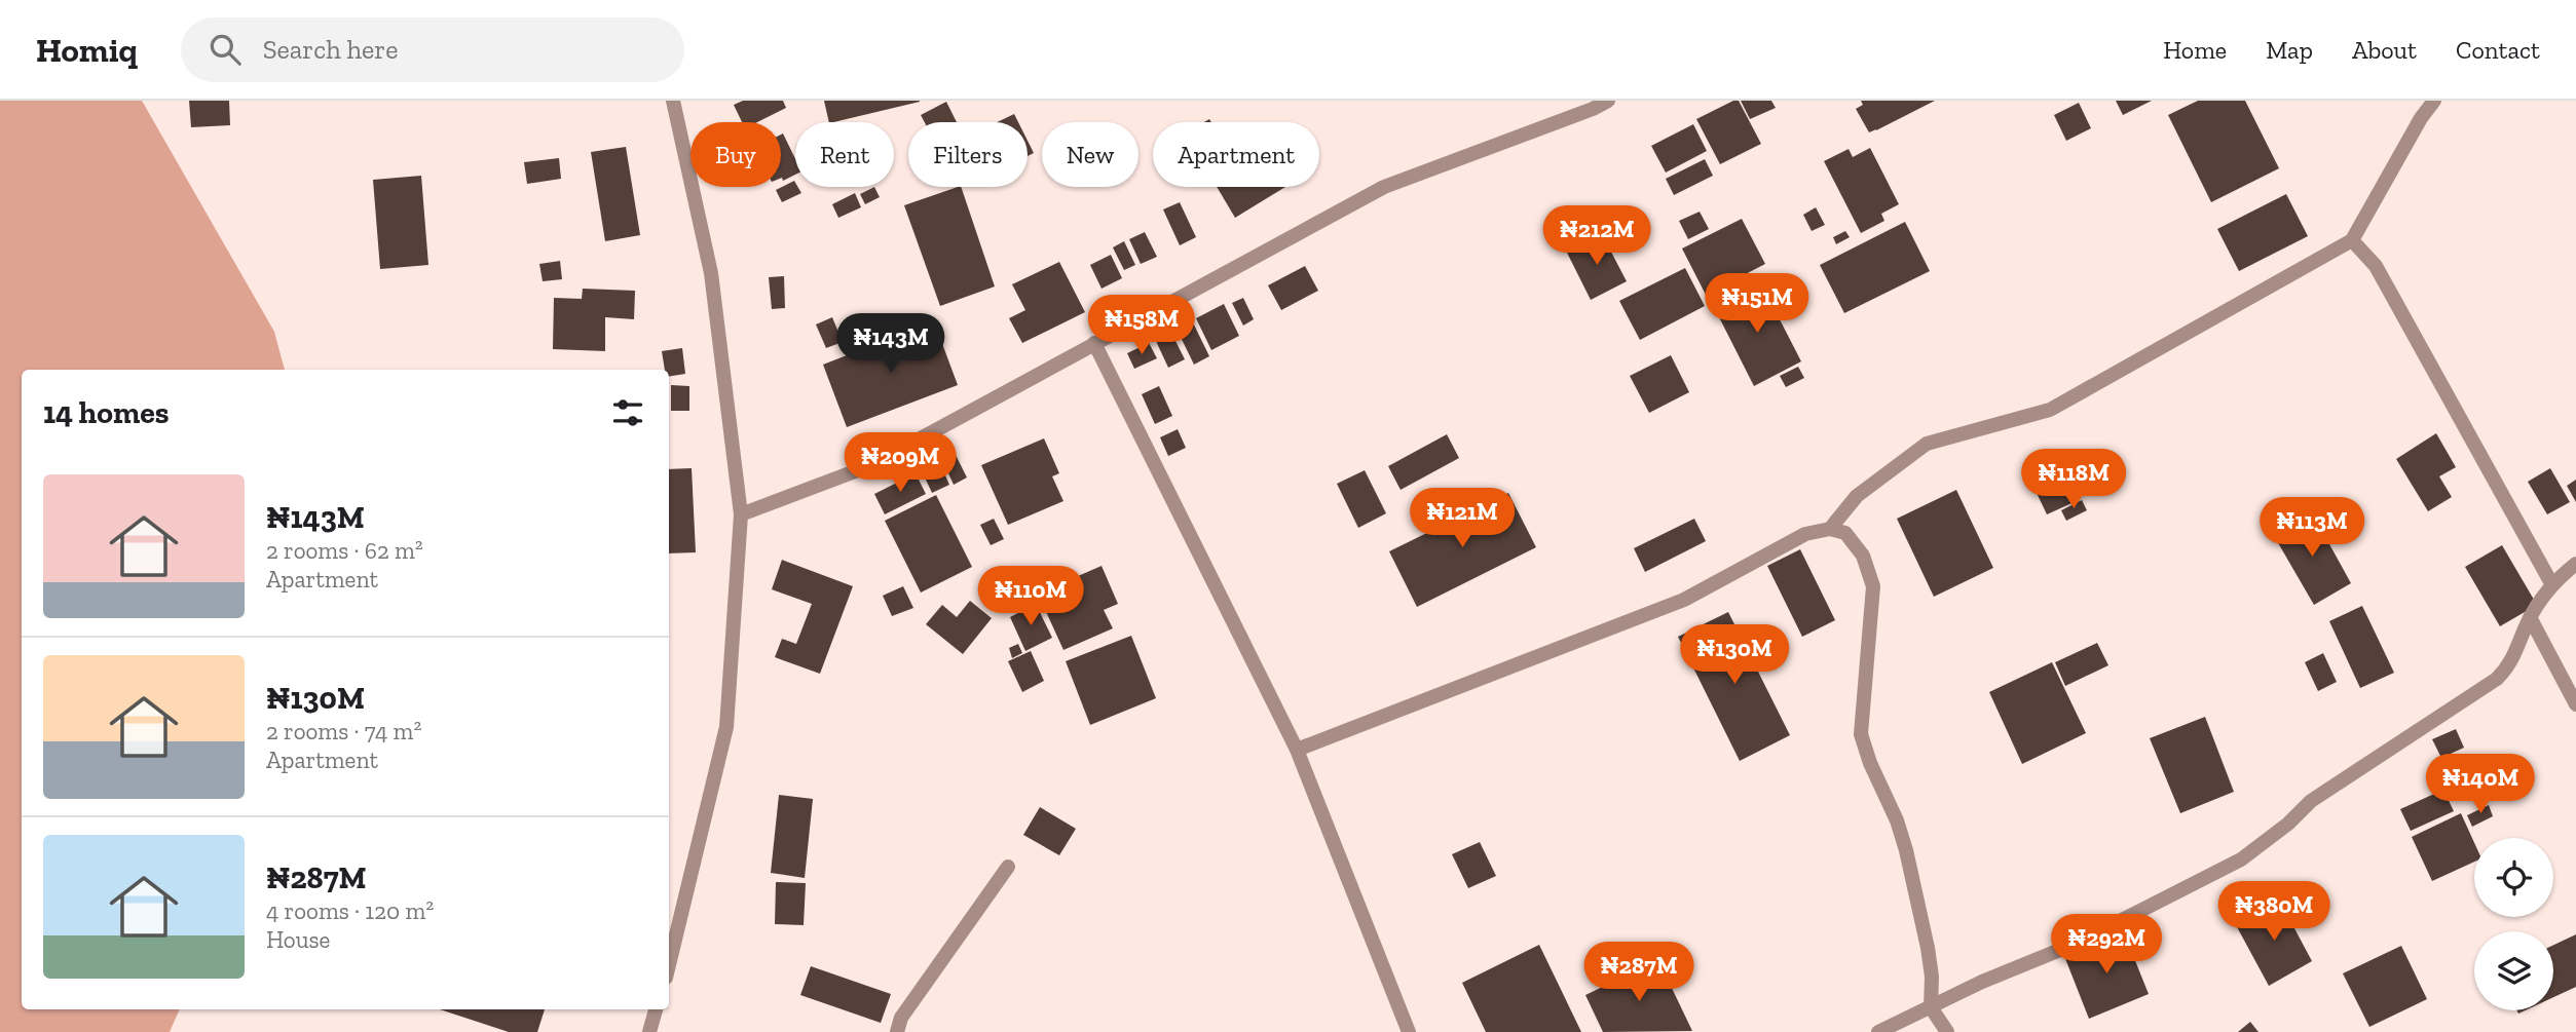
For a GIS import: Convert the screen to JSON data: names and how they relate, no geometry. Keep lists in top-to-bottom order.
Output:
{
  "page": {
    "header": "Homiq",
    "search": "Search here",
    "nav": [
      "Home",
      "Map",
      "About",
      "Contact"
    ],
    "chip": [
      "Buy",
      "Rent",
      "Filters",
      "New",
      "Apartment"
    ],
    "price": [
      "₦212M",
      "₦151M",
      "₦158M",
      "₦143M",
      "₦209M",
      "₦118M",
      "₦121M",
      "₦113M",
      "₦110M",
      "₦130M",
      "₦140M",
      "₦380M",
      "₦292M",
      "₦287M"
    ],
    "heading": "14 homes",
    "list": [
      {
        "name": "₦143M",
        "note": "2 rooms · 62 m² · Apartment"
      },
      {
        "name": "₦130M",
        "note": "2 rooms · 74 m² · Apartment"
      },
      {
        "name": "₦287M",
        "note": "4 rooms · 120 m² · House"
      }
    ]
  }
}
